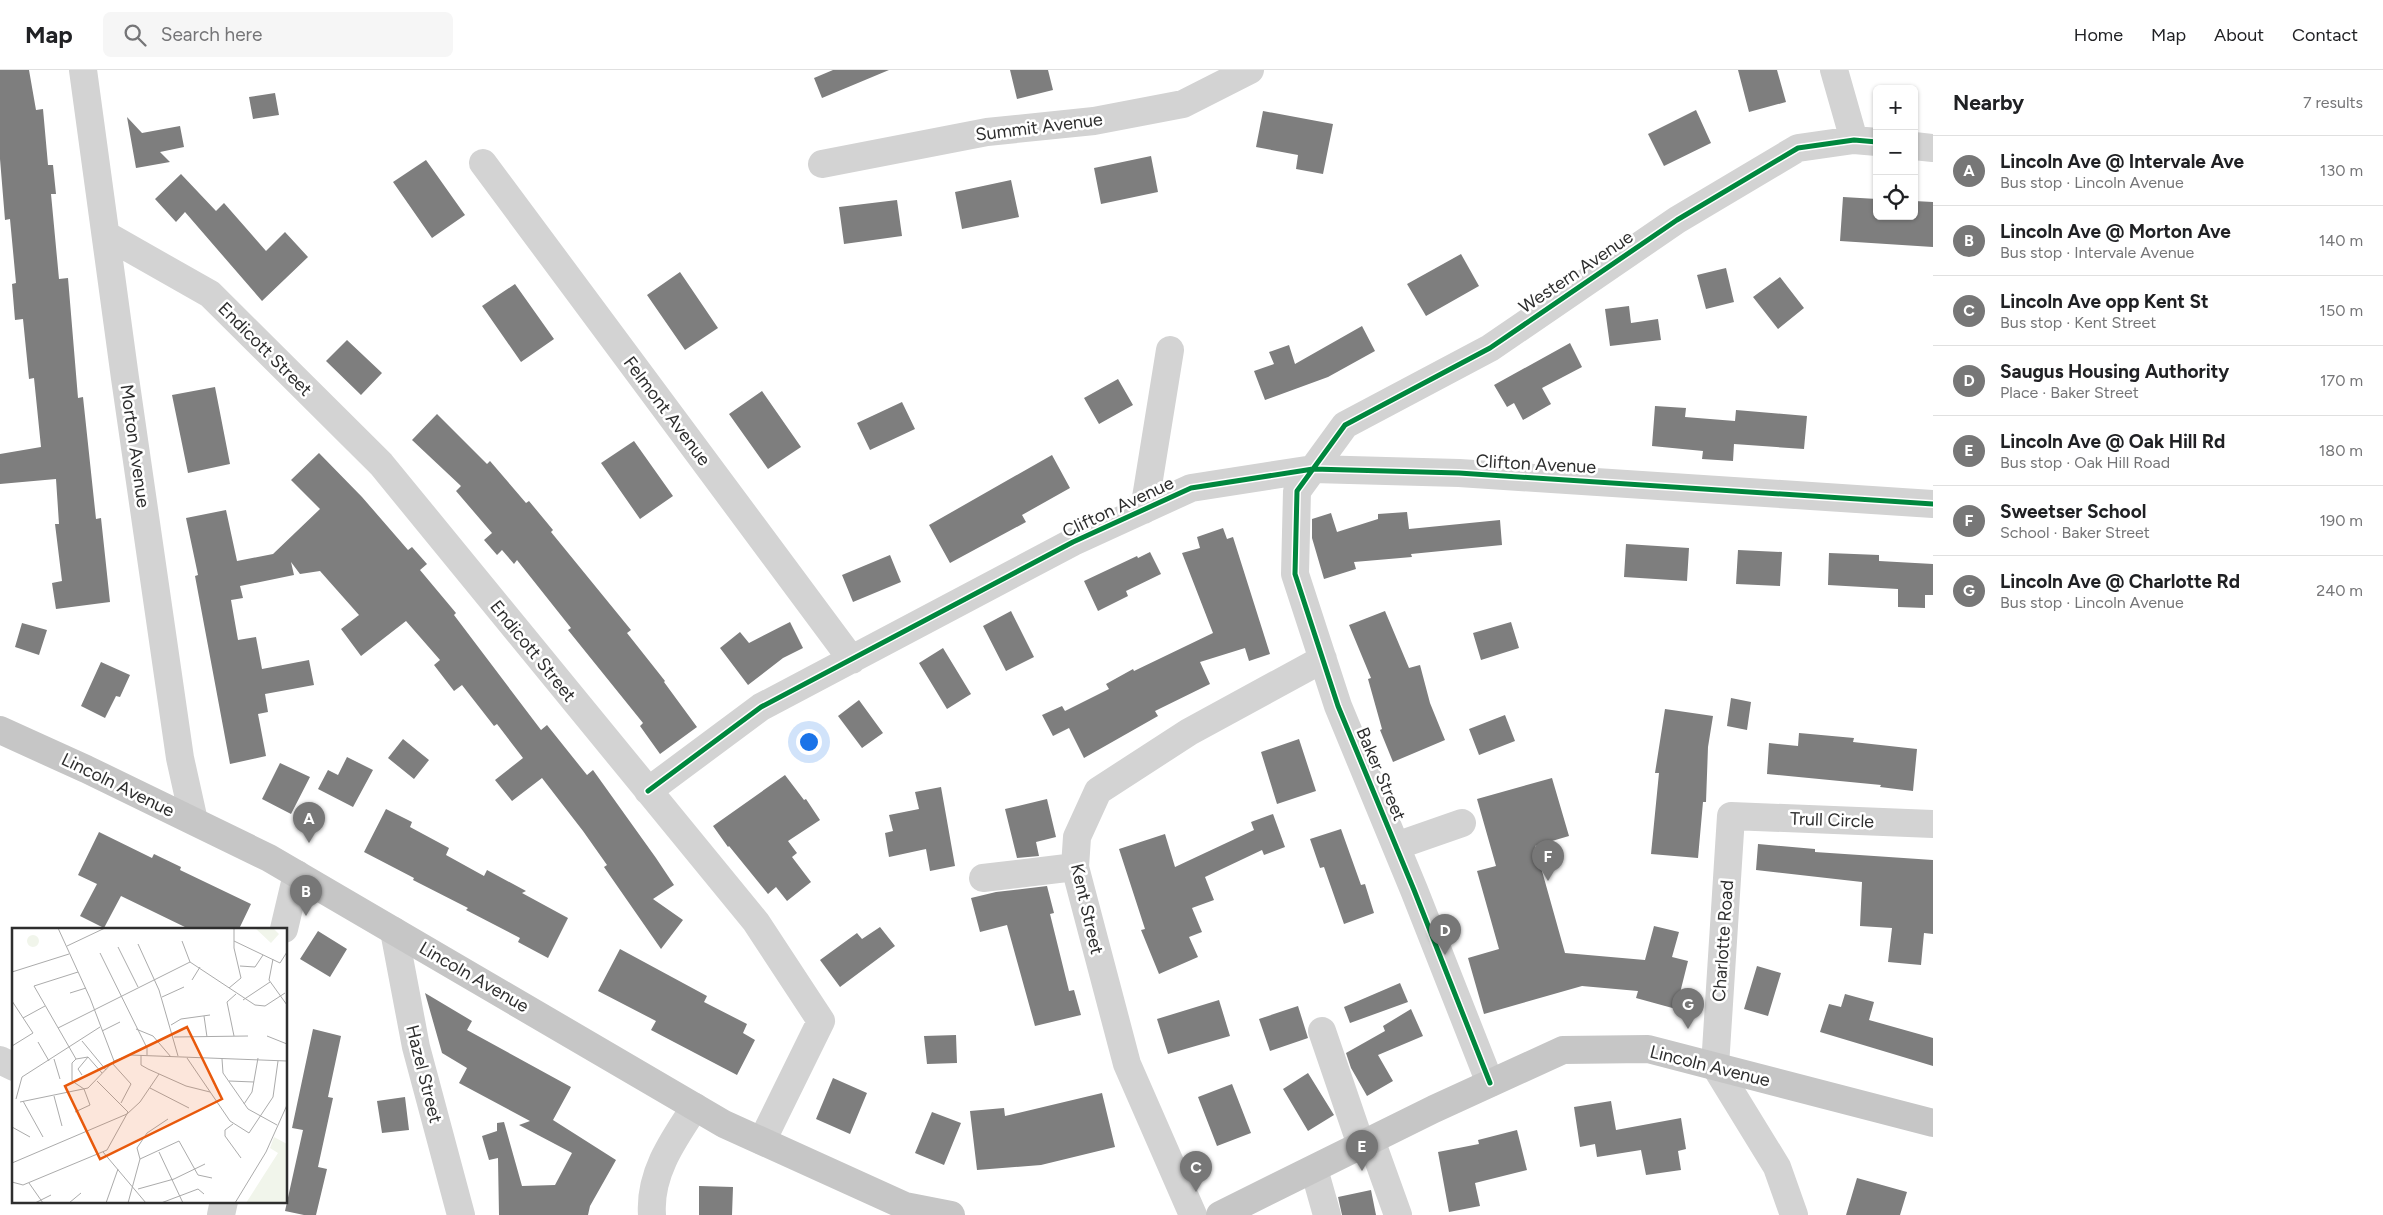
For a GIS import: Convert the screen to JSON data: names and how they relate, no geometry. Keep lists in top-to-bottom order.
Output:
{
  "streets": {
    "main road": ["Lincoln Avenue"],
    "street": [
      "Summit Avenue",
      "Western Avenue",
      "Endicott Street",
      "Felmont Avenue",
      "Morton Avenue",
      "Clifton Avenue",
      "Baker Street",
      "Trull Circle",
      "Kent Street",
      "Charlotte Road",
      "Hazel Street"
    ]
  },
  "crossings": [
    ["Western Avenue", "Clifton Avenue"],
    ["Western Avenue", "Baker Street"],
    ["Endicott Street", "Morton Avenue"],
    ["Endicott Street", "Clifton Avenue"],
    ["Endicott Street", "Lincoln Avenue"],
    ["Felmont Avenue", "Clifton Avenue"],
    ["Morton Avenue", "Lincoln Avenue"],
    ["Clifton Avenue", "Baker Street"],
    ["Baker Street", "Lincoln Avenue"],
    ["Baker Street", "Kent Street"],
    ["Lincoln Avenue", "Charlotte Road"],
    ["Lincoln Avenue", "Hazel Street"],
    ["Trull Circle", "Charlotte Road"]
  ],
  "page": {
    "header": "Map",
    "search": "Search here",
    "nav": [
      "Home",
      "Map",
      "About",
      "Contact"
    ],
    "heading": ["Nearby", "7 results"],
    "map_buttons": ["+", "−"],
    "list": [
      {
        "mark": "A",
        "name": "Lincoln Ave @ Intervale Ave",
        "note": "Bus stop · Lincoln Avenue",
        "value": "130 m"
      },
      {
        "mark": "B",
        "name": "Lincoln Ave @ Morton Ave",
        "note": "Bus stop · Intervale Avenue",
        "value": "140 m"
      },
      {
        "mark": "C",
        "name": "Lincoln Ave opp Kent St",
        "note": "Bus stop · Kent Street",
        "value": "150 m"
      },
      {
        "mark": "D",
        "name": "Saugus Housing Authority",
        "note": "Place · Baker Street",
        "value": "170 m"
      },
      {
        "mark": "E",
        "name": "Lincoln Ave @ Oak Hill Rd",
        "note": "Bus stop · Oak Hill Road",
        "value": "180 m"
      },
      {
        "mark": "F",
        "name": "Sweetser School",
        "note": "School · Baker Street",
        "value": "190 m"
      },
      {
        "mark": "G",
        "name": "Lincoln Ave @ Charlotte Rd",
        "note": "Bus stop · Lincoln Avenue",
        "value": "240 m"
      }
    ],
    "pins": [
      "A",
      "F",
      "B",
      "D",
      "G",
      "E",
      "C"
    ]
  }
}
